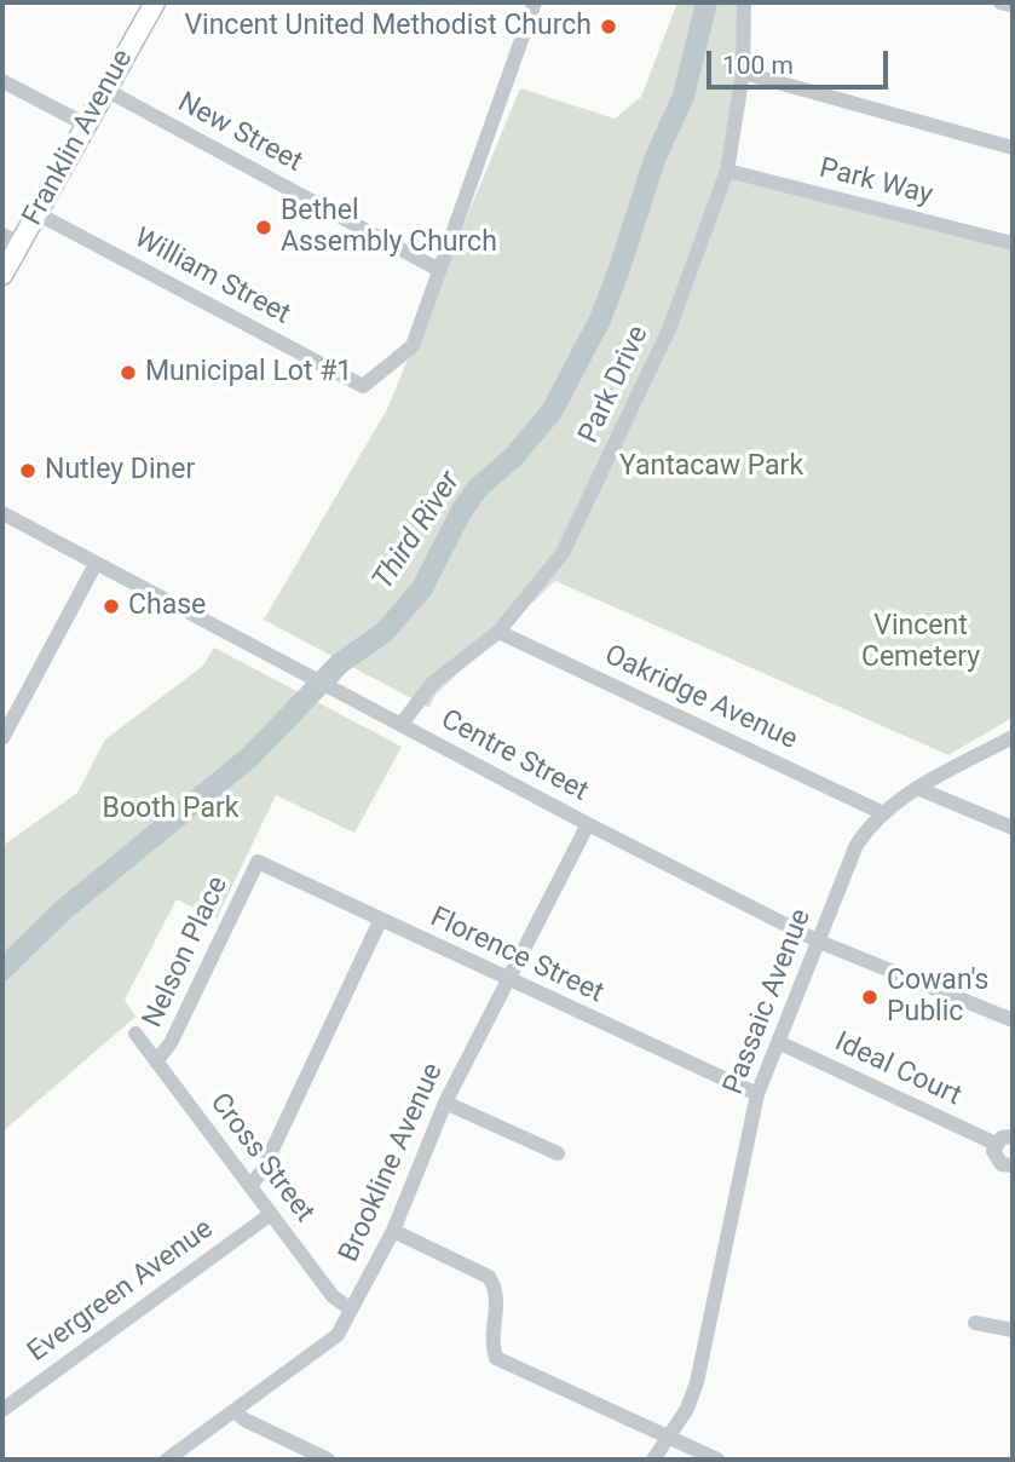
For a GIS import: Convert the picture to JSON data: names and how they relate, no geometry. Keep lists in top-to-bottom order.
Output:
{
  "streets": {
    "main road": ["Franklin Avenue"],
    "street": [
      "New Street",
      "Park Way",
      "William Street",
      "Park Drive",
      "Oakridge Avenue",
      "Centre Street",
      "Nelson Place",
      "Florence Street",
      "Passaic Avenue",
      "Ideal Court",
      "Cross Street",
      "Brookline Avenue",
      "Evergreen Avenue"
    ]
  },
  "crossings": [
    ["New Street", "Franklin Avenue"],
    ["New Street", "William Street"],
    ["Franklin Avenue", "William Street"],
    ["Park Way", "Park Drive"],
    ["Park Drive", "Oakridge Avenue"],
    ["Park Drive", "Centre Street"],
    ["Oakridge Avenue", "Passaic Avenue"],
    ["Centre Street", "Passaic Avenue"],
    ["Centre Street", "Brookline Avenue"],
    ["Nelson Place", "Florence Street"],
    ["Nelson Place", "Cross Street"],
    ["Florence Street", "Passaic Avenue"],
    ["Florence Street", "Brookline Avenue"],
    ["Passaic Avenue", "Ideal Court"],
    ["Cross Street", "Brookline Avenue"],
    ["Cross Street", "Evergreen Avenue"]
  ],
  "water": ["Third River"],
  "parks": ["Yantacaw Park", "Vincent Cemetery", "Booth Park"],
  "places": [
    "Vincent United Methodist Church",
    "Bethel Assembly Church",
    "Municipal Lot #1",
    "Nutley Diner",
    "Chase",
    "Cowan's Public"
  ],
  "scale_bar": "100 m"
}
